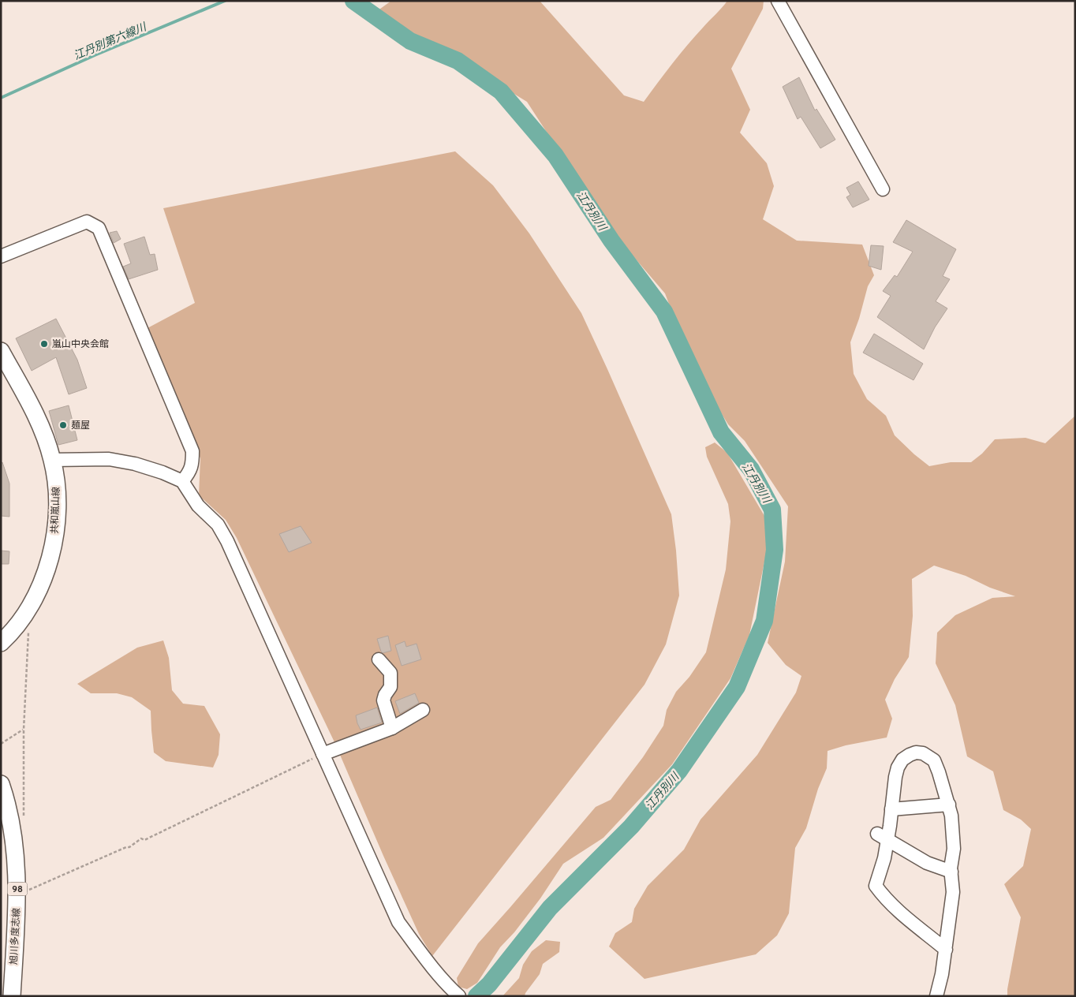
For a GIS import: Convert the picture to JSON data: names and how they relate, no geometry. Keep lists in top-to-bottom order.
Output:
{
  "streets": {
    "main road": ["共和嵐山線", "98", "旭川多度志線"]
  },
  "water": ["江丹別第六線川", "江丹別川"],
  "places": ["嵐山中央会館", "麺屋"]
}
